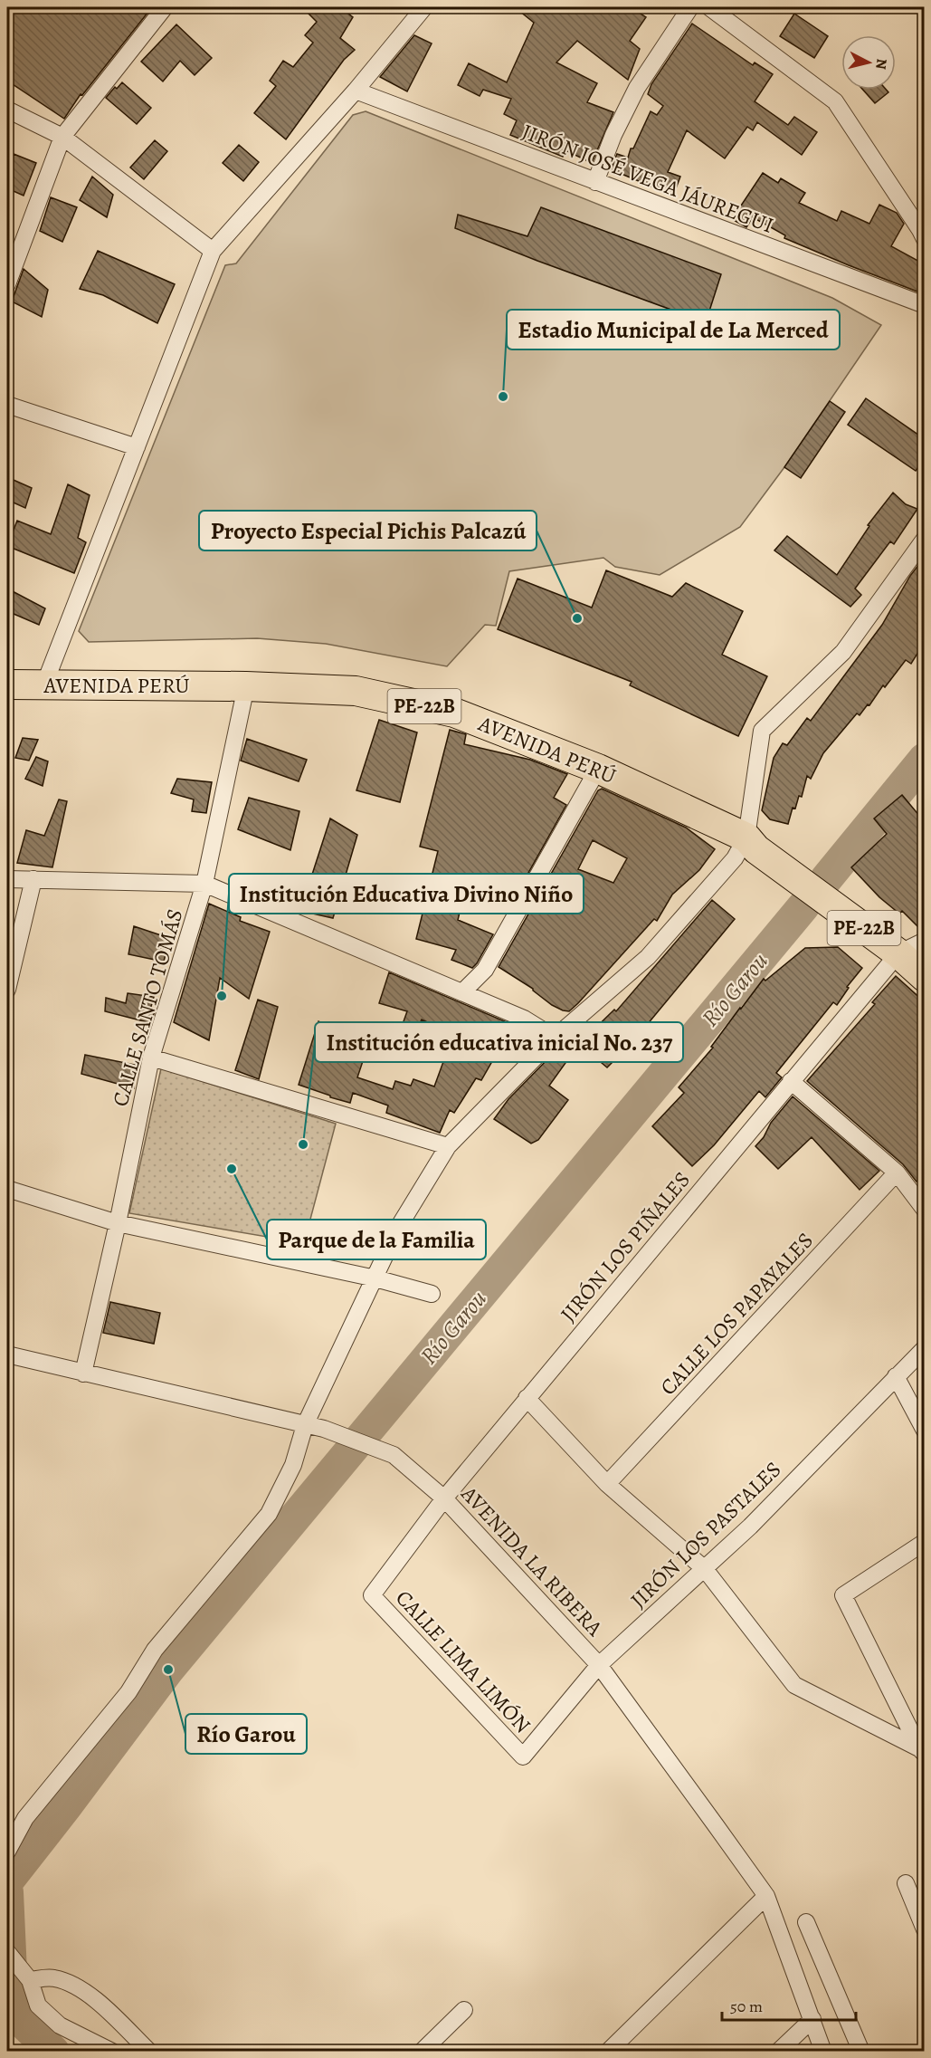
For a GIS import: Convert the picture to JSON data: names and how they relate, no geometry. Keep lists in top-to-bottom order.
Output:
{
  "streets": {
    "highway": ["AVENIDA PERÚ", "PE-22B"],
    "street": [
      "JIRÓN JOSÉ VEGA JÁUREGUI",
      "CALLE SANTO TOMÁS",
      "JIRÓN LOS PIÑALES",
      "CALLE LOS PAPAYALES",
      "JIRÓN LOS PASTALES",
      "AVENIDA LA RIBERA",
      "CALLE LIMA LIMÓN"
    ]
  },
  "crossings": [
    ["AVENIDA PERÚ", "PE-22B"],
    ["AVENIDA PERÚ", "CALLE SANTO TOMÁS"],
    ["AVENIDA PERÚ", "JIRÓN LOS PIÑALES"],
    ["PE-22B", "JIRÓN LOS PIÑALES"],
    ["CALLE SANTO TOMÁS", "AVENIDA LA RIBERA"],
    ["JIRÓN LOS PIÑALES", "AVENIDA LA RIBERA"],
    ["JIRÓN LOS PIÑALES", "CALLE LIMA LIMÓN"],
    ["JIRÓN LOS PASTALES", "AVENIDA LA RIBERA"],
    ["JIRÓN LOS PASTALES", "CALLE LIMA LIMÓN"]
  ],
  "water": ["Río Garou"],
  "places": [
    "Estadio Municipal de La Merced",
    "Proyecto Especial Pichis Palcazú",
    "Institución Educativa Divino Niño",
    "Institución educativa inicial No. 237",
    "Parque de la Familia",
    "Río Garou"
  ],
  "scale_bar": "50 m",
  "north": "right"
}
